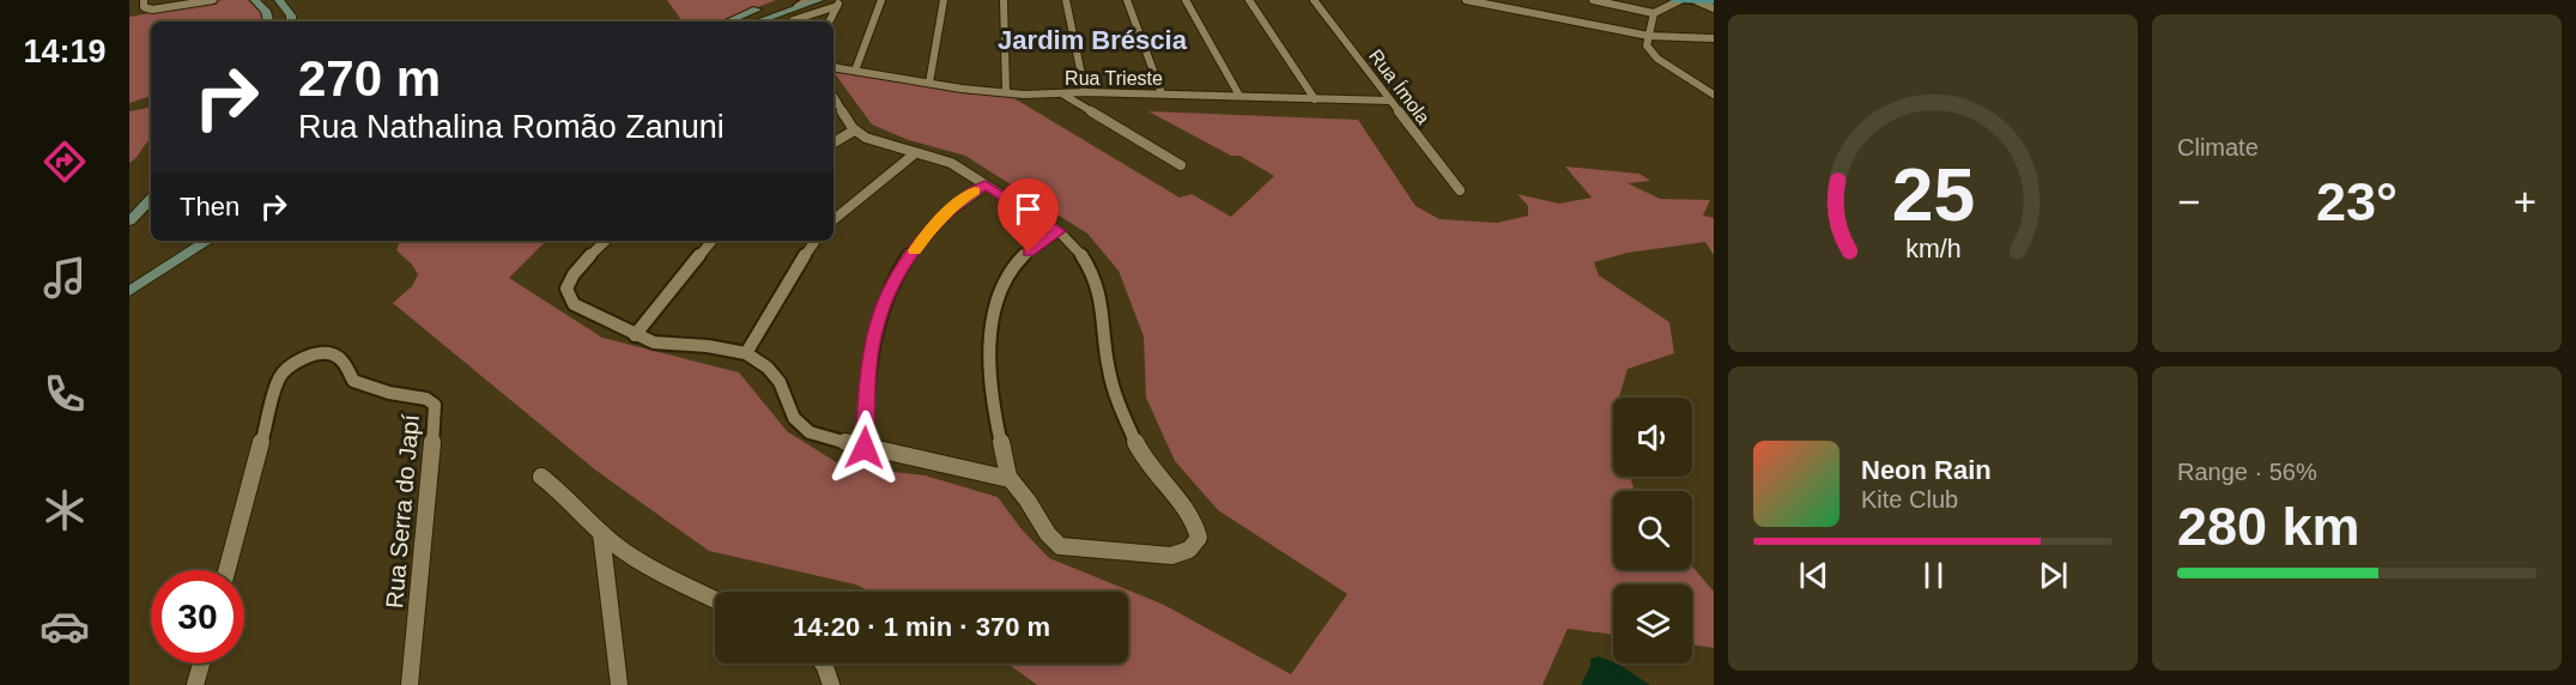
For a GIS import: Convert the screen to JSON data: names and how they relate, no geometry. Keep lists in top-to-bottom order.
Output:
{
  "streets": {
    "street": ["Rua Trieste", "Rua Ímola", "Rua Serra do Japí"]
  },
  "crossings": [
    ["Rua Trieste", "Rua Ímola"]
  ],
  "districts": ["Jardim Bréscia"],
  "page": {
    "tabs": "14:19",
    "tile": [
      "Climate",
      ["Range · 56%", "280 km"]
    ],
    "turn": ["270 m", "Rua Nathalina Romão Zanuni"],
    "then": "Then",
    "heat": ["−", "23°", "+"],
    "song": ["Neon Rain", "Kite Club"],
    "limit": "30",
    "trip": "14:20 · 1 min · 370 m",
    "gauge": ["25", "km/h"]
  }
}
